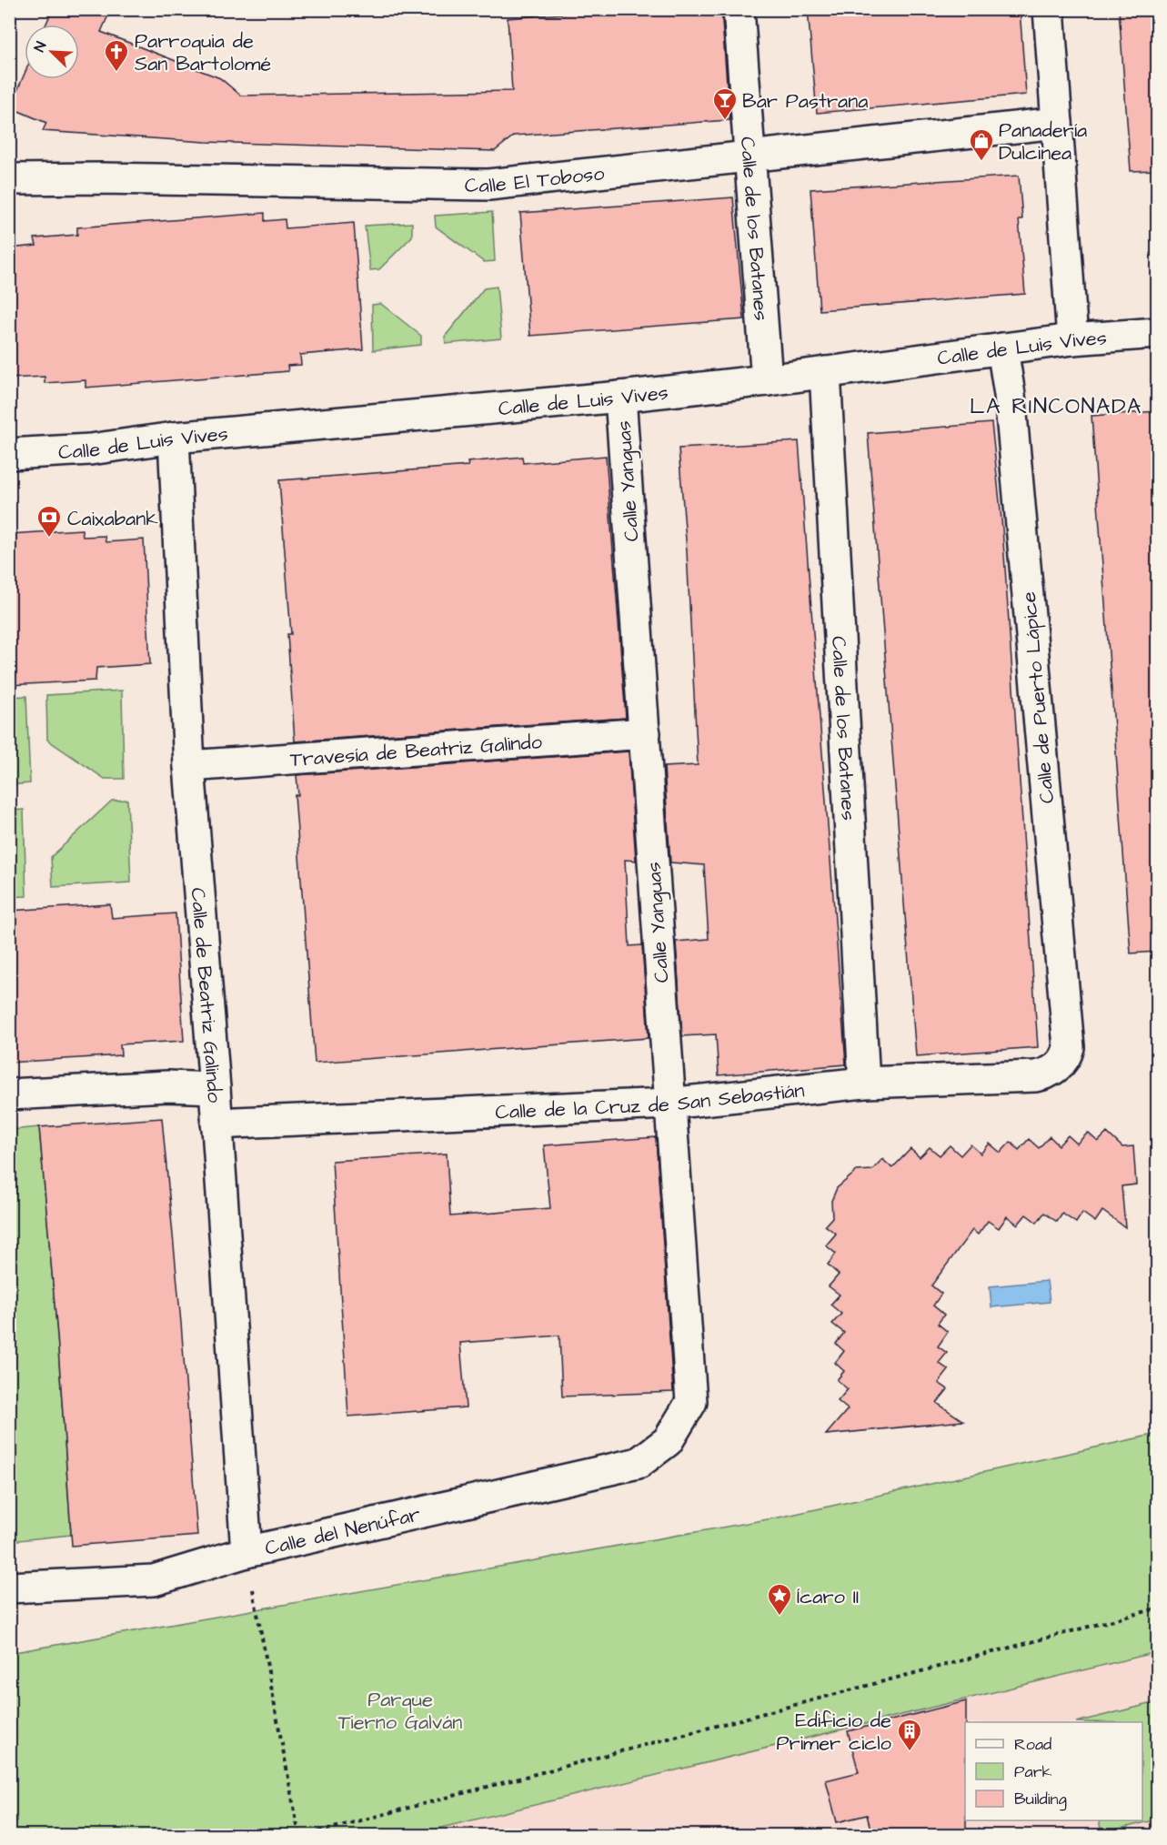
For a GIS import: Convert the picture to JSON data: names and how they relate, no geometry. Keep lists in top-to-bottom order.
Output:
{
  "streets": {
    "street": [
      "Calle El Toboso",
      "Calle de los Batanes",
      "Calle de Luis Vives",
      "Calle Yanguas",
      "Calle de Puerto Lápice",
      "Travesía de Beatriz Galindo",
      "Calle de Beatriz Galindo",
      "Calle de la Cruz de San Sebastián",
      "Calle del Nenúfar"
    ]
  },
  "crossings": [
    ["Calle El Toboso", "Calle de los Batanes"],
    ["Calle de los Batanes", "Calle de Luis Vives"],
    ["Calle de los Batanes", "Calle de la Cruz de San Sebastián"],
    ["Calle de Luis Vives", "Calle Yanguas"],
    ["Calle de Luis Vives", "Calle de Puerto Lápice"],
    ["Calle de Luis Vives", "Calle de Beatriz Galindo"],
    ["Calle Yanguas", "Travesía de Beatriz Galindo"],
    ["Calle Yanguas", "Calle de la Cruz de San Sebastián"],
    ["Calle Yanguas", "Calle del Nenúfar"],
    ["Calle de Puerto Lápice", "Calle de la Cruz de San Sebastián"],
    ["Travesía de Beatriz Galindo", "Calle de Beatriz Galindo"],
    ["Calle de Beatriz Galindo", "Calle de la Cruz de San Sebastián"],
    ["Calle de Beatriz Galindo", "Calle del Nenúfar"]
  ],
  "districts": ["LA RINCONADA"],
  "parks": ["Parque Tierno Galván"],
  "places": {
    "church": ["Parroquia de San Bartolomé"],
    "bar": ["Bar Pastrana"],
    "shop": ["Panadería Dulcinea"],
    "bank": ["Caixabank"],
    "place": ["Ícaro II"],
    "building": ["Edificio de Primer ciclo"]
  },
  "legend": ["Road", "Park", "Building"],
  "north": "top left"
}
